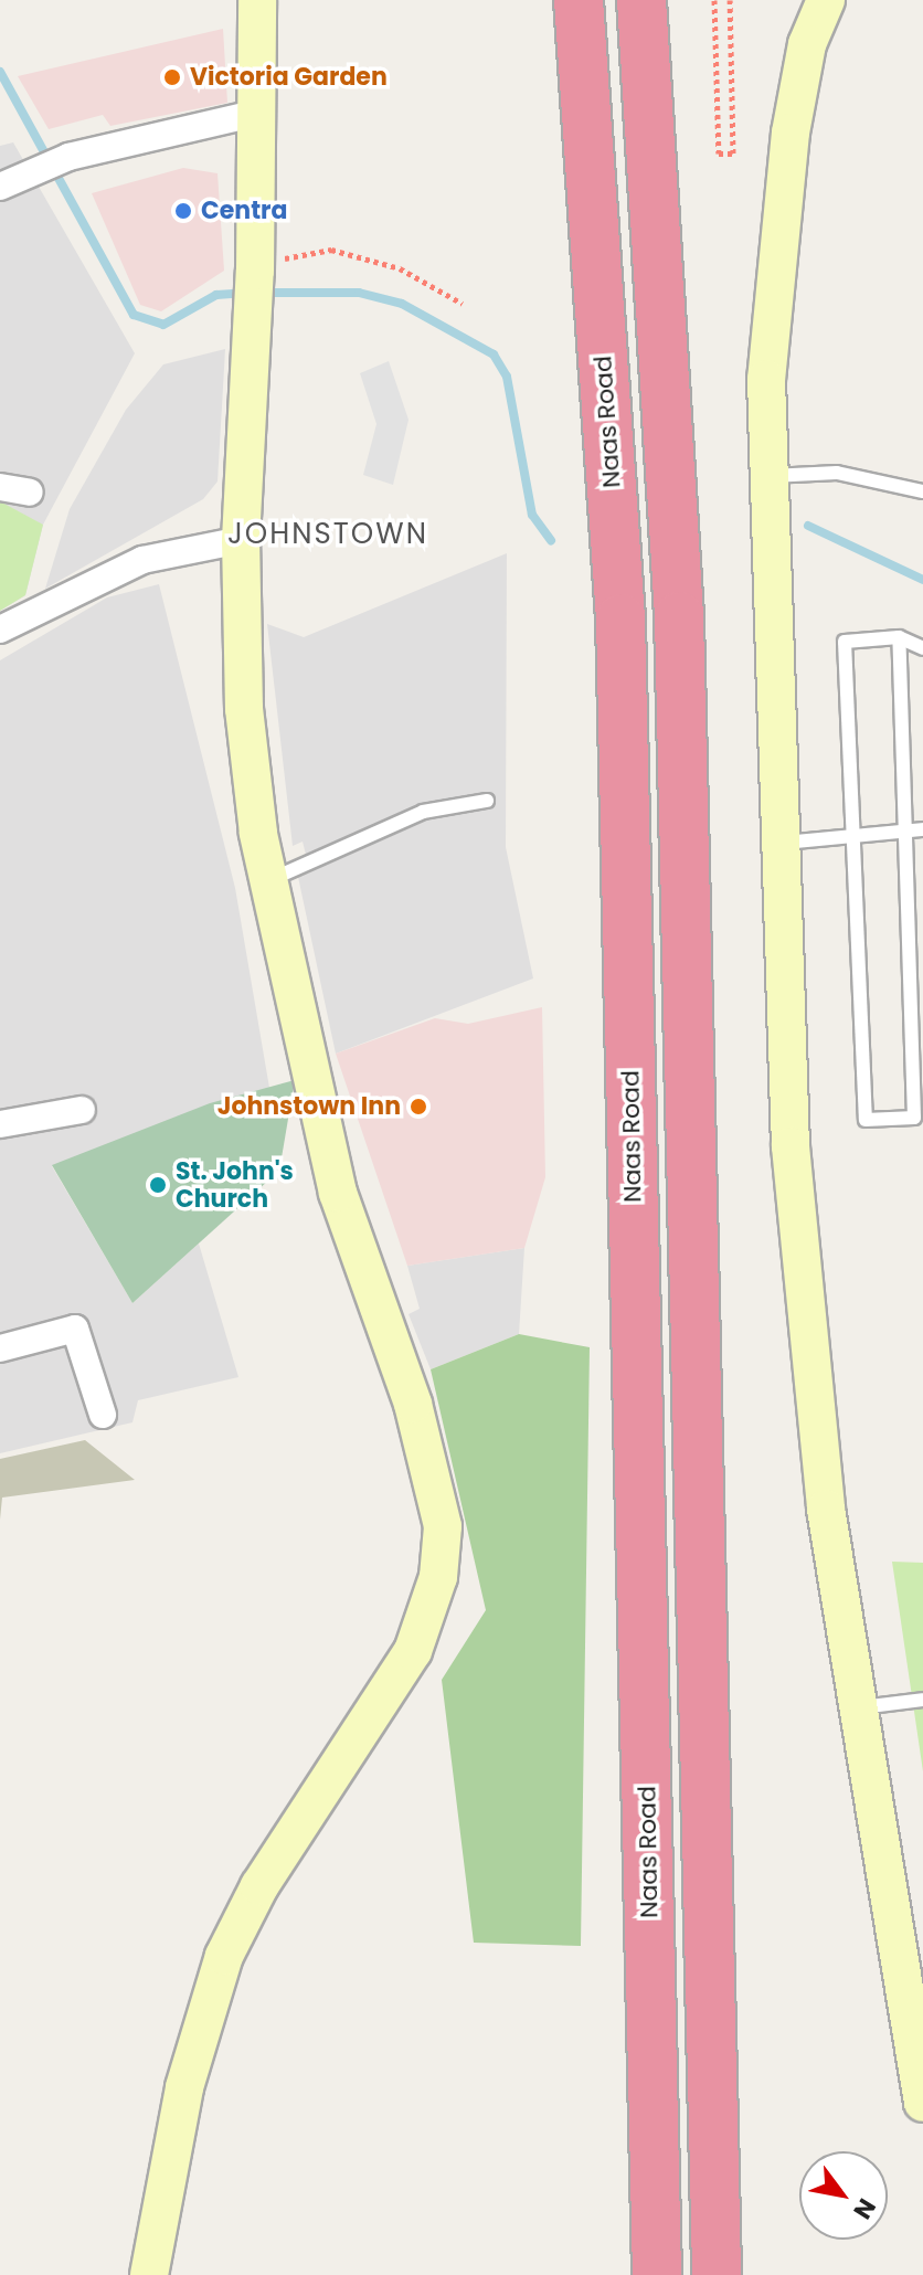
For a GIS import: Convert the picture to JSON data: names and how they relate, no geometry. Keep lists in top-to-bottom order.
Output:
{
  "streets": {
    "highway": ["Naas Road"]
  },
  "districts": ["JOHNSTOWN"],
  "places": [
    "Victoria Garden",
    "Centra",
    "Johnstown Inn",
    "St. John's Church"
  ],
  "north": "bottom right"
}
